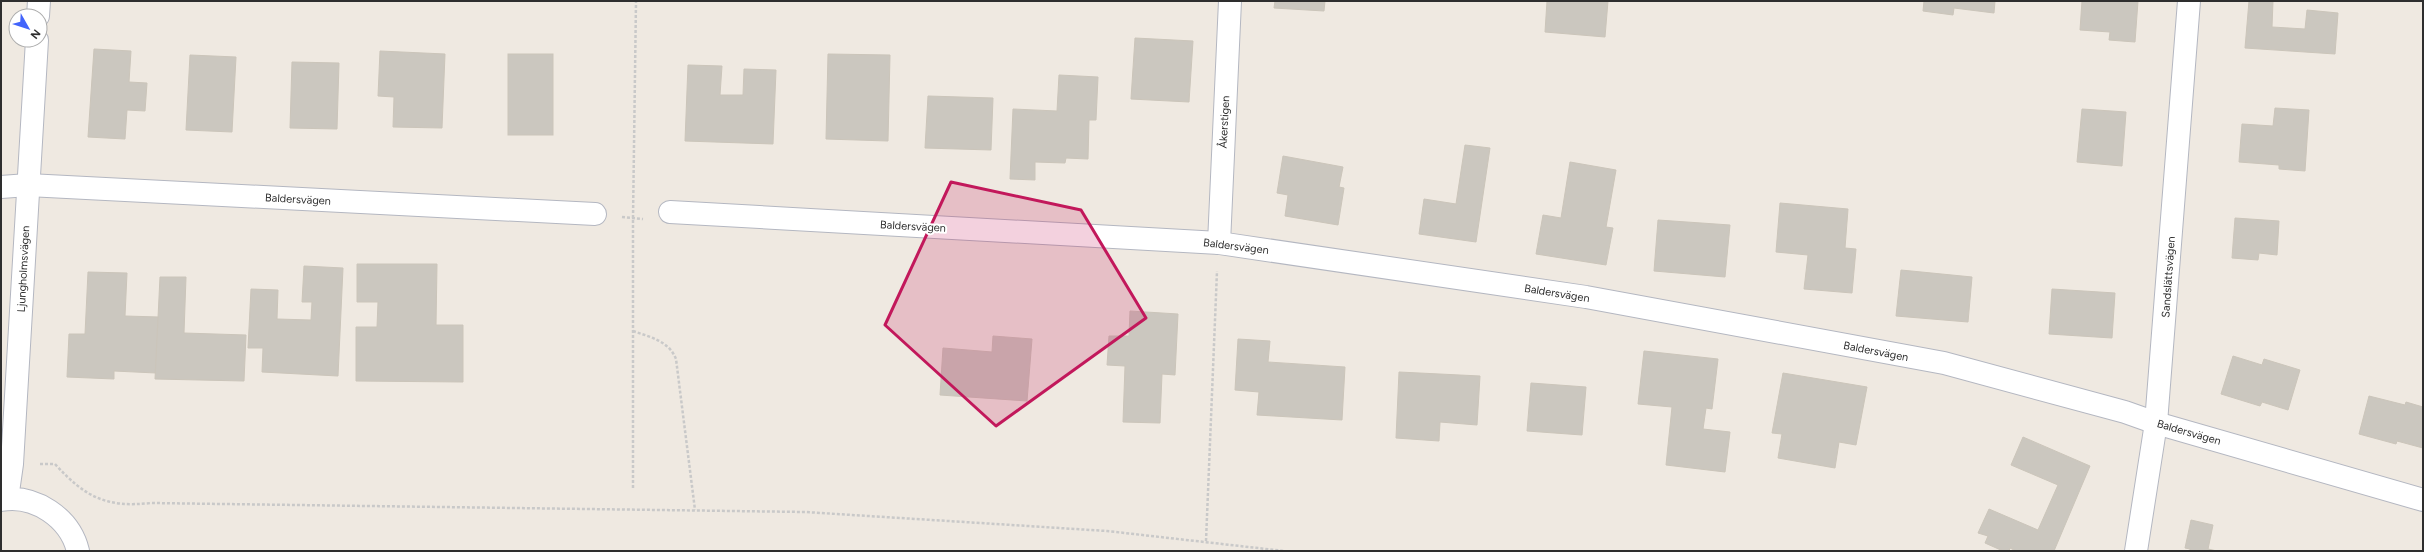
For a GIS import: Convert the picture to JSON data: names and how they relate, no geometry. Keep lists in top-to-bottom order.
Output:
{
  "streets": {
    "street": [
      "Åkerstigen",
      "Baldersvägen",
      "Ljungholmsvägen",
      "Sandslättsvägen"
    ]
  },
  "crossings": [
    ["Åkerstigen", "Baldersvägen"],
    ["Baldersvägen", "Ljungholmsvägen"],
    ["Baldersvägen", "Sandslättsvägen"]
  ],
  "north": "bottom right"
}
